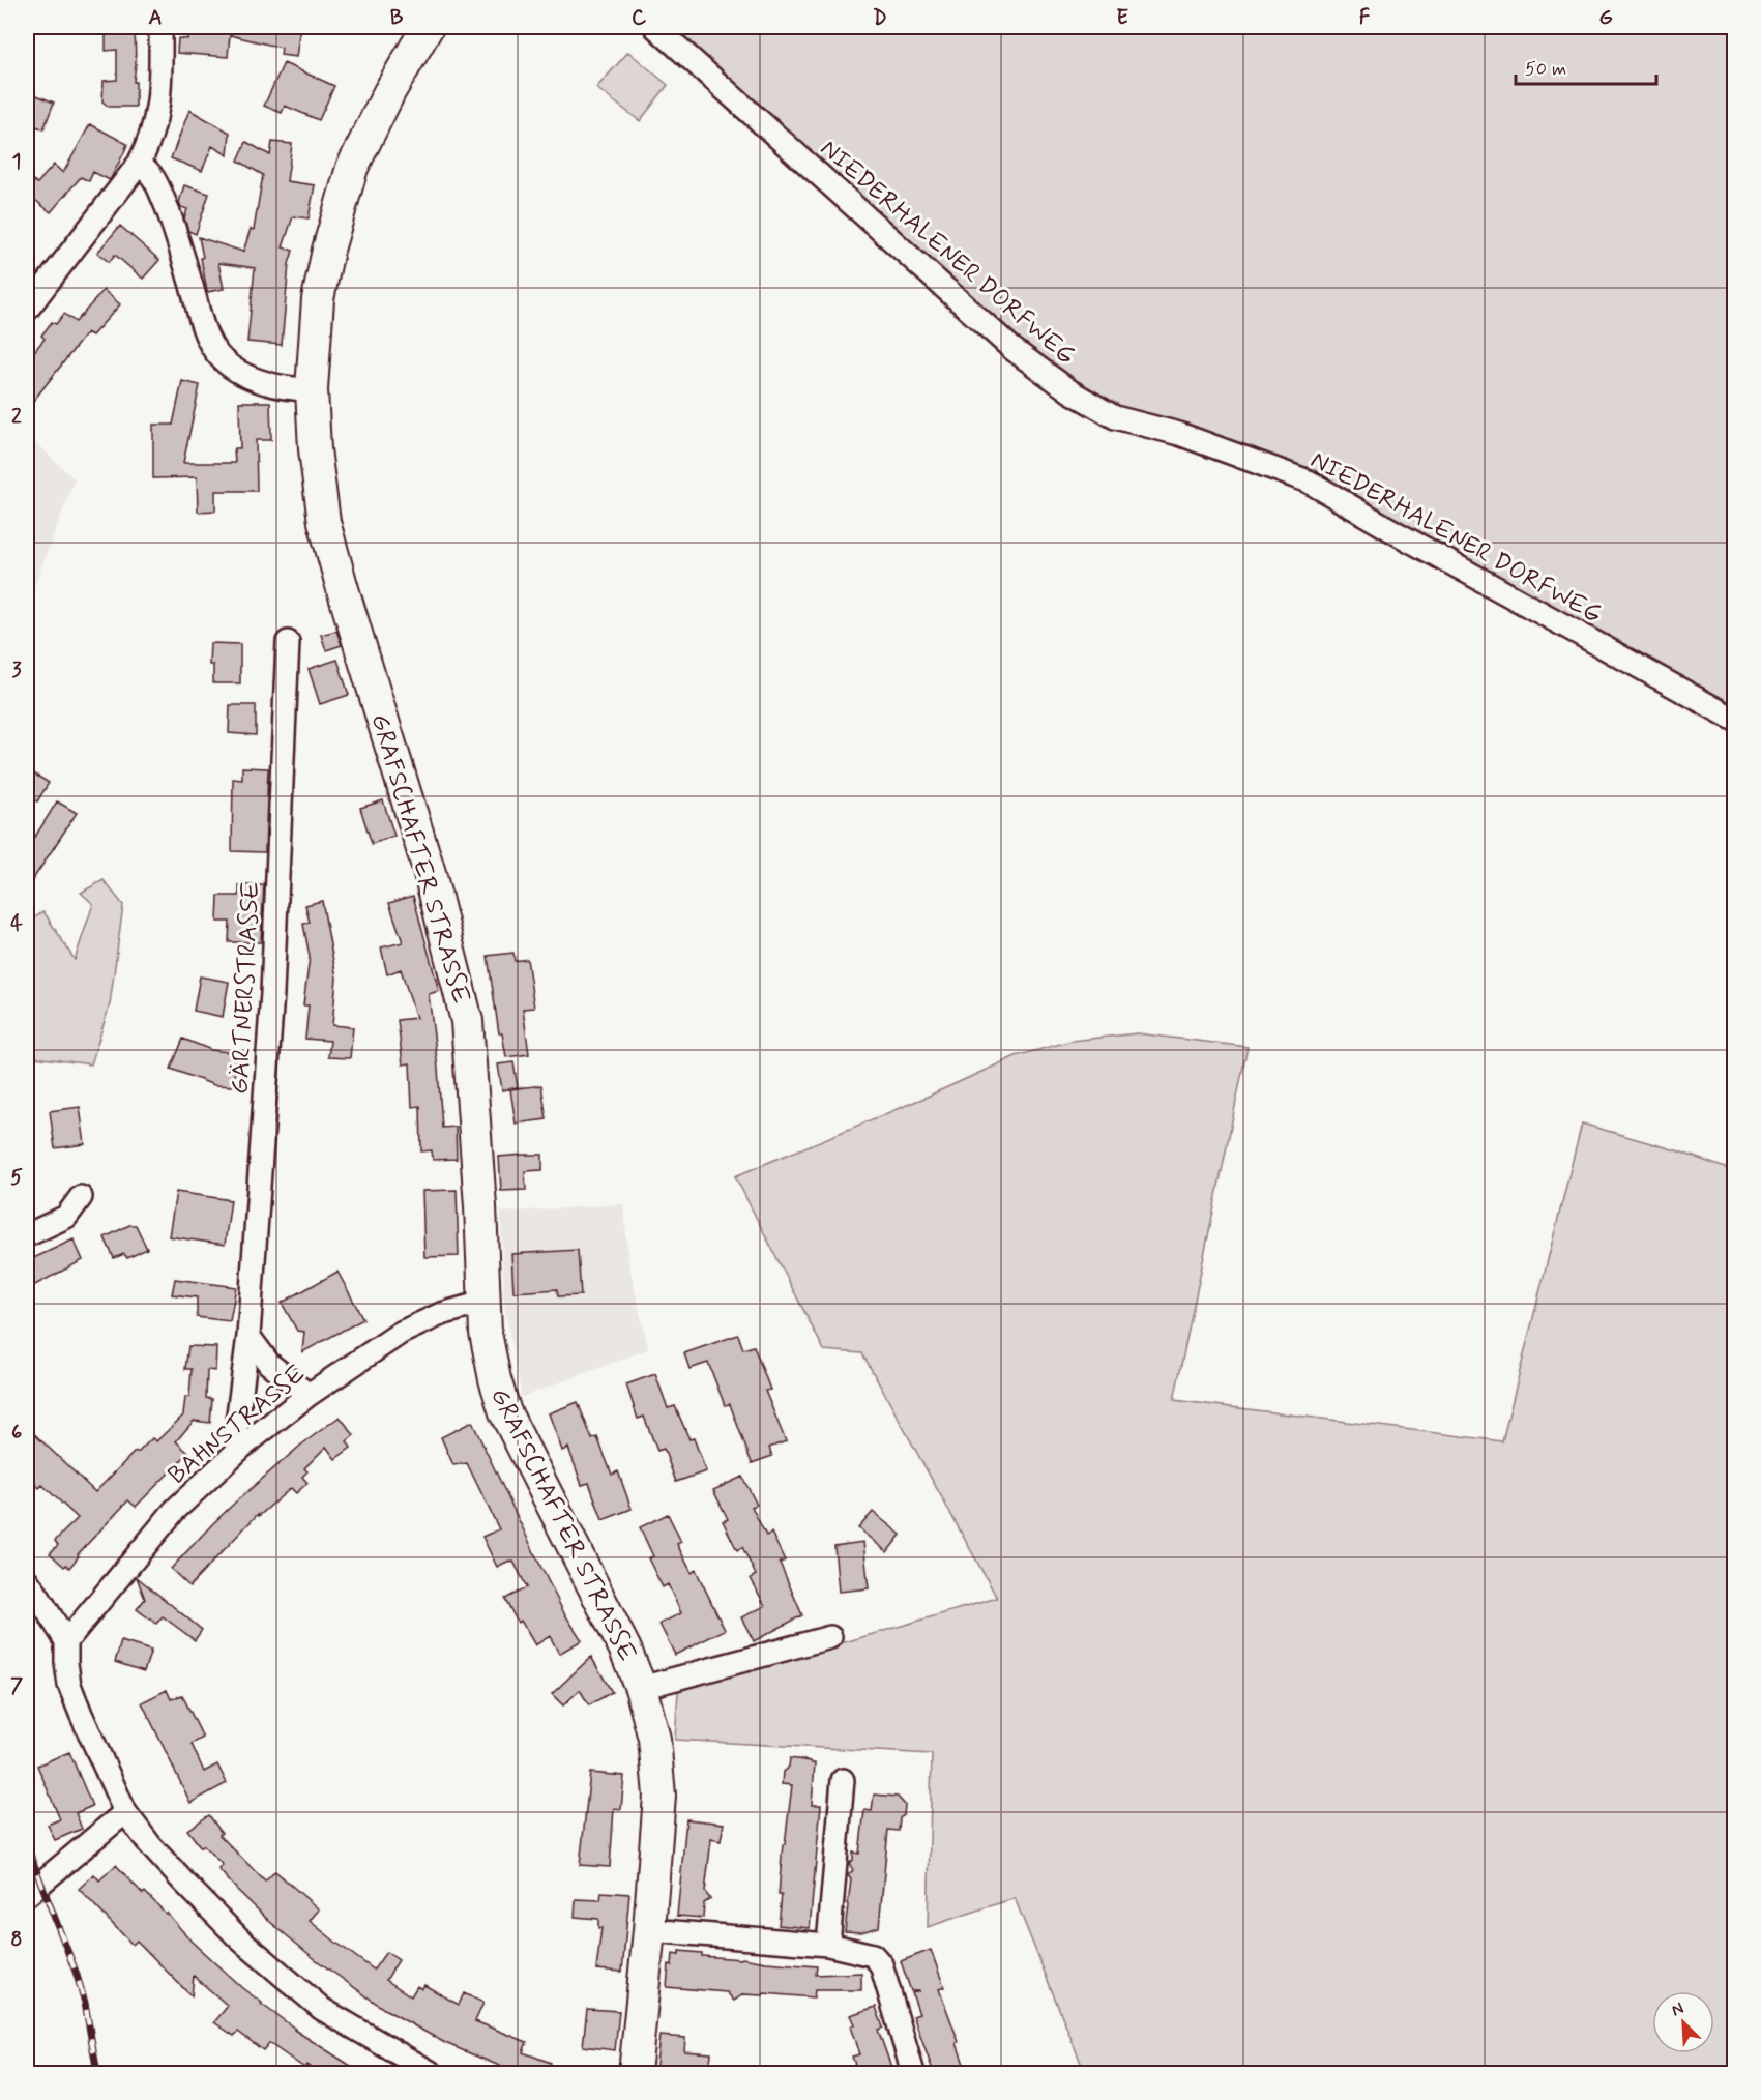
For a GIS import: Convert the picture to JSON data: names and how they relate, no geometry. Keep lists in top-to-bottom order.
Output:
{
  "streets": {
    "main road": ["GRAFSCHAFTER STRASSE"],
    "street": ["NIEDERHALENER DORFWEG", "GÄRTNERSTRASSE", "BAHNSTRASSE"]
  },
  "crossings": [
    ["GRAFSCHAFTER STRASSE", "BAHNSTRASSE"],
    ["GÄRTNERSTRASSE", "BAHNSTRASSE"]
  ],
  "scale_bar": "50 m",
  "north": "top left",
  "grid": {
    "columns": [
      "A",
      "B",
      "C",
      "D",
      "E",
      "F",
      "G"
    ],
    "rows": [
      "1",
      "2",
      "3",
      "4",
      "5",
      "6",
      "7",
      "8"
    ]
  }
}
